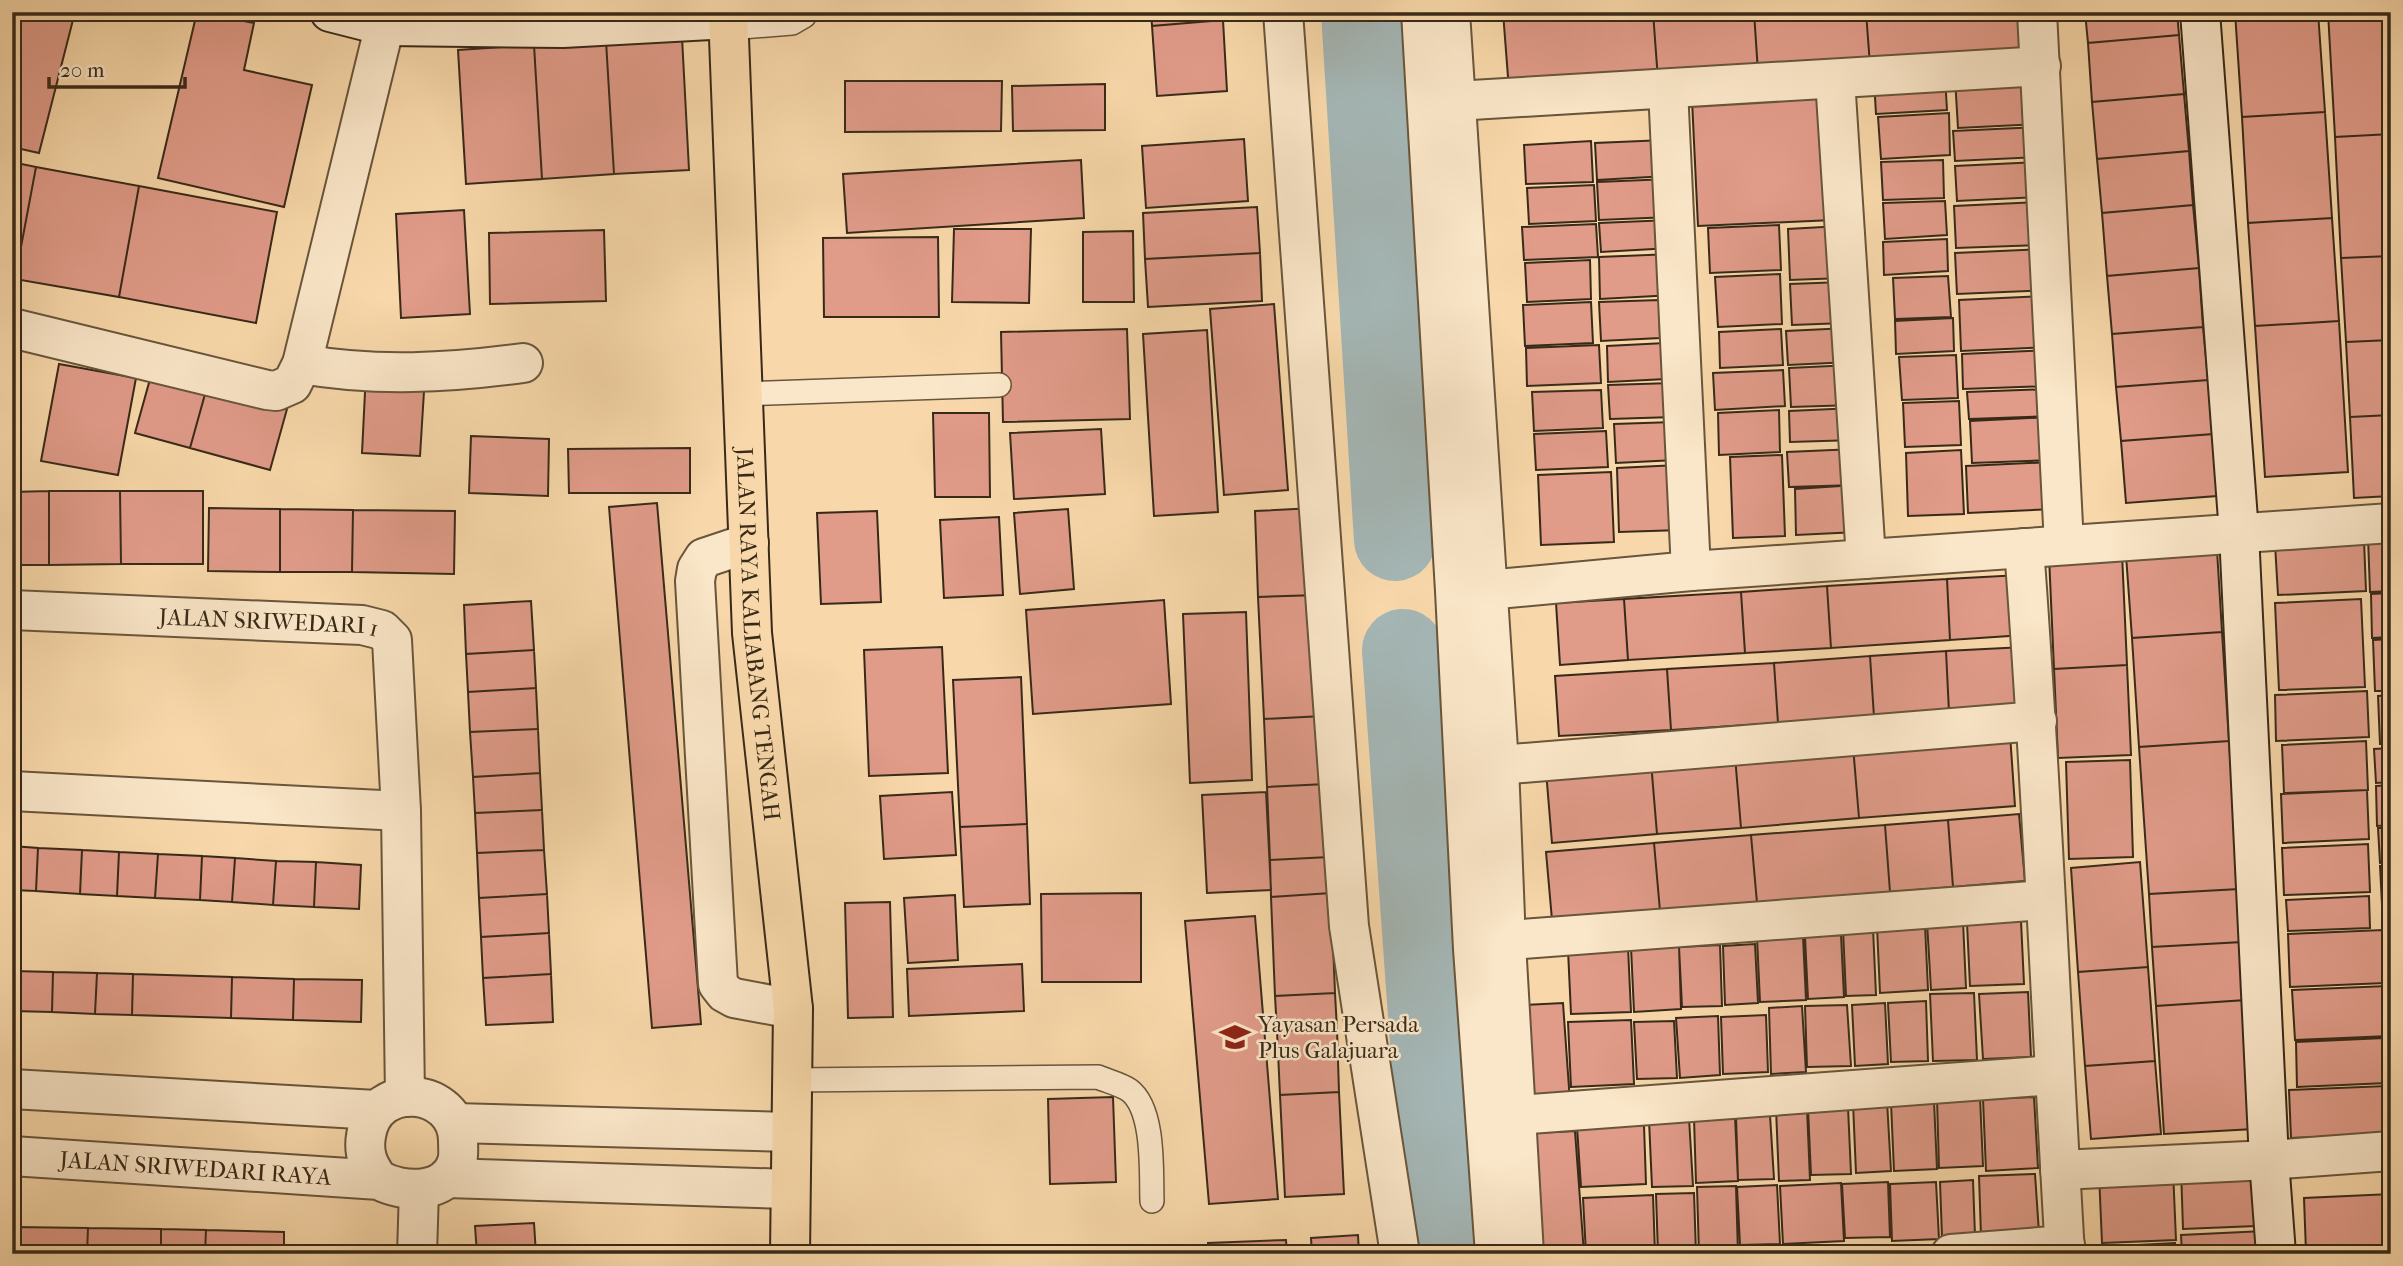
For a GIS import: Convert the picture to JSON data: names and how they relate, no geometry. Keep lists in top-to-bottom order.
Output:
{
  "streets": {
    "main road": ["JALAN RAYA KALIABANG TENGAH"],
    "street": ["JALAN SRIWEDARI 1", "JALAN SRIWEDARI RAYA"]
  },
  "crossings": [
    ["JALAN SRIWEDARI 1", "JALAN SRIWEDARI RAYA"]
  ],
  "places": {
    "school or university": ["Yayasan Persada Plus Galajuara"]
  },
  "scale_bar": "20 m"
}
